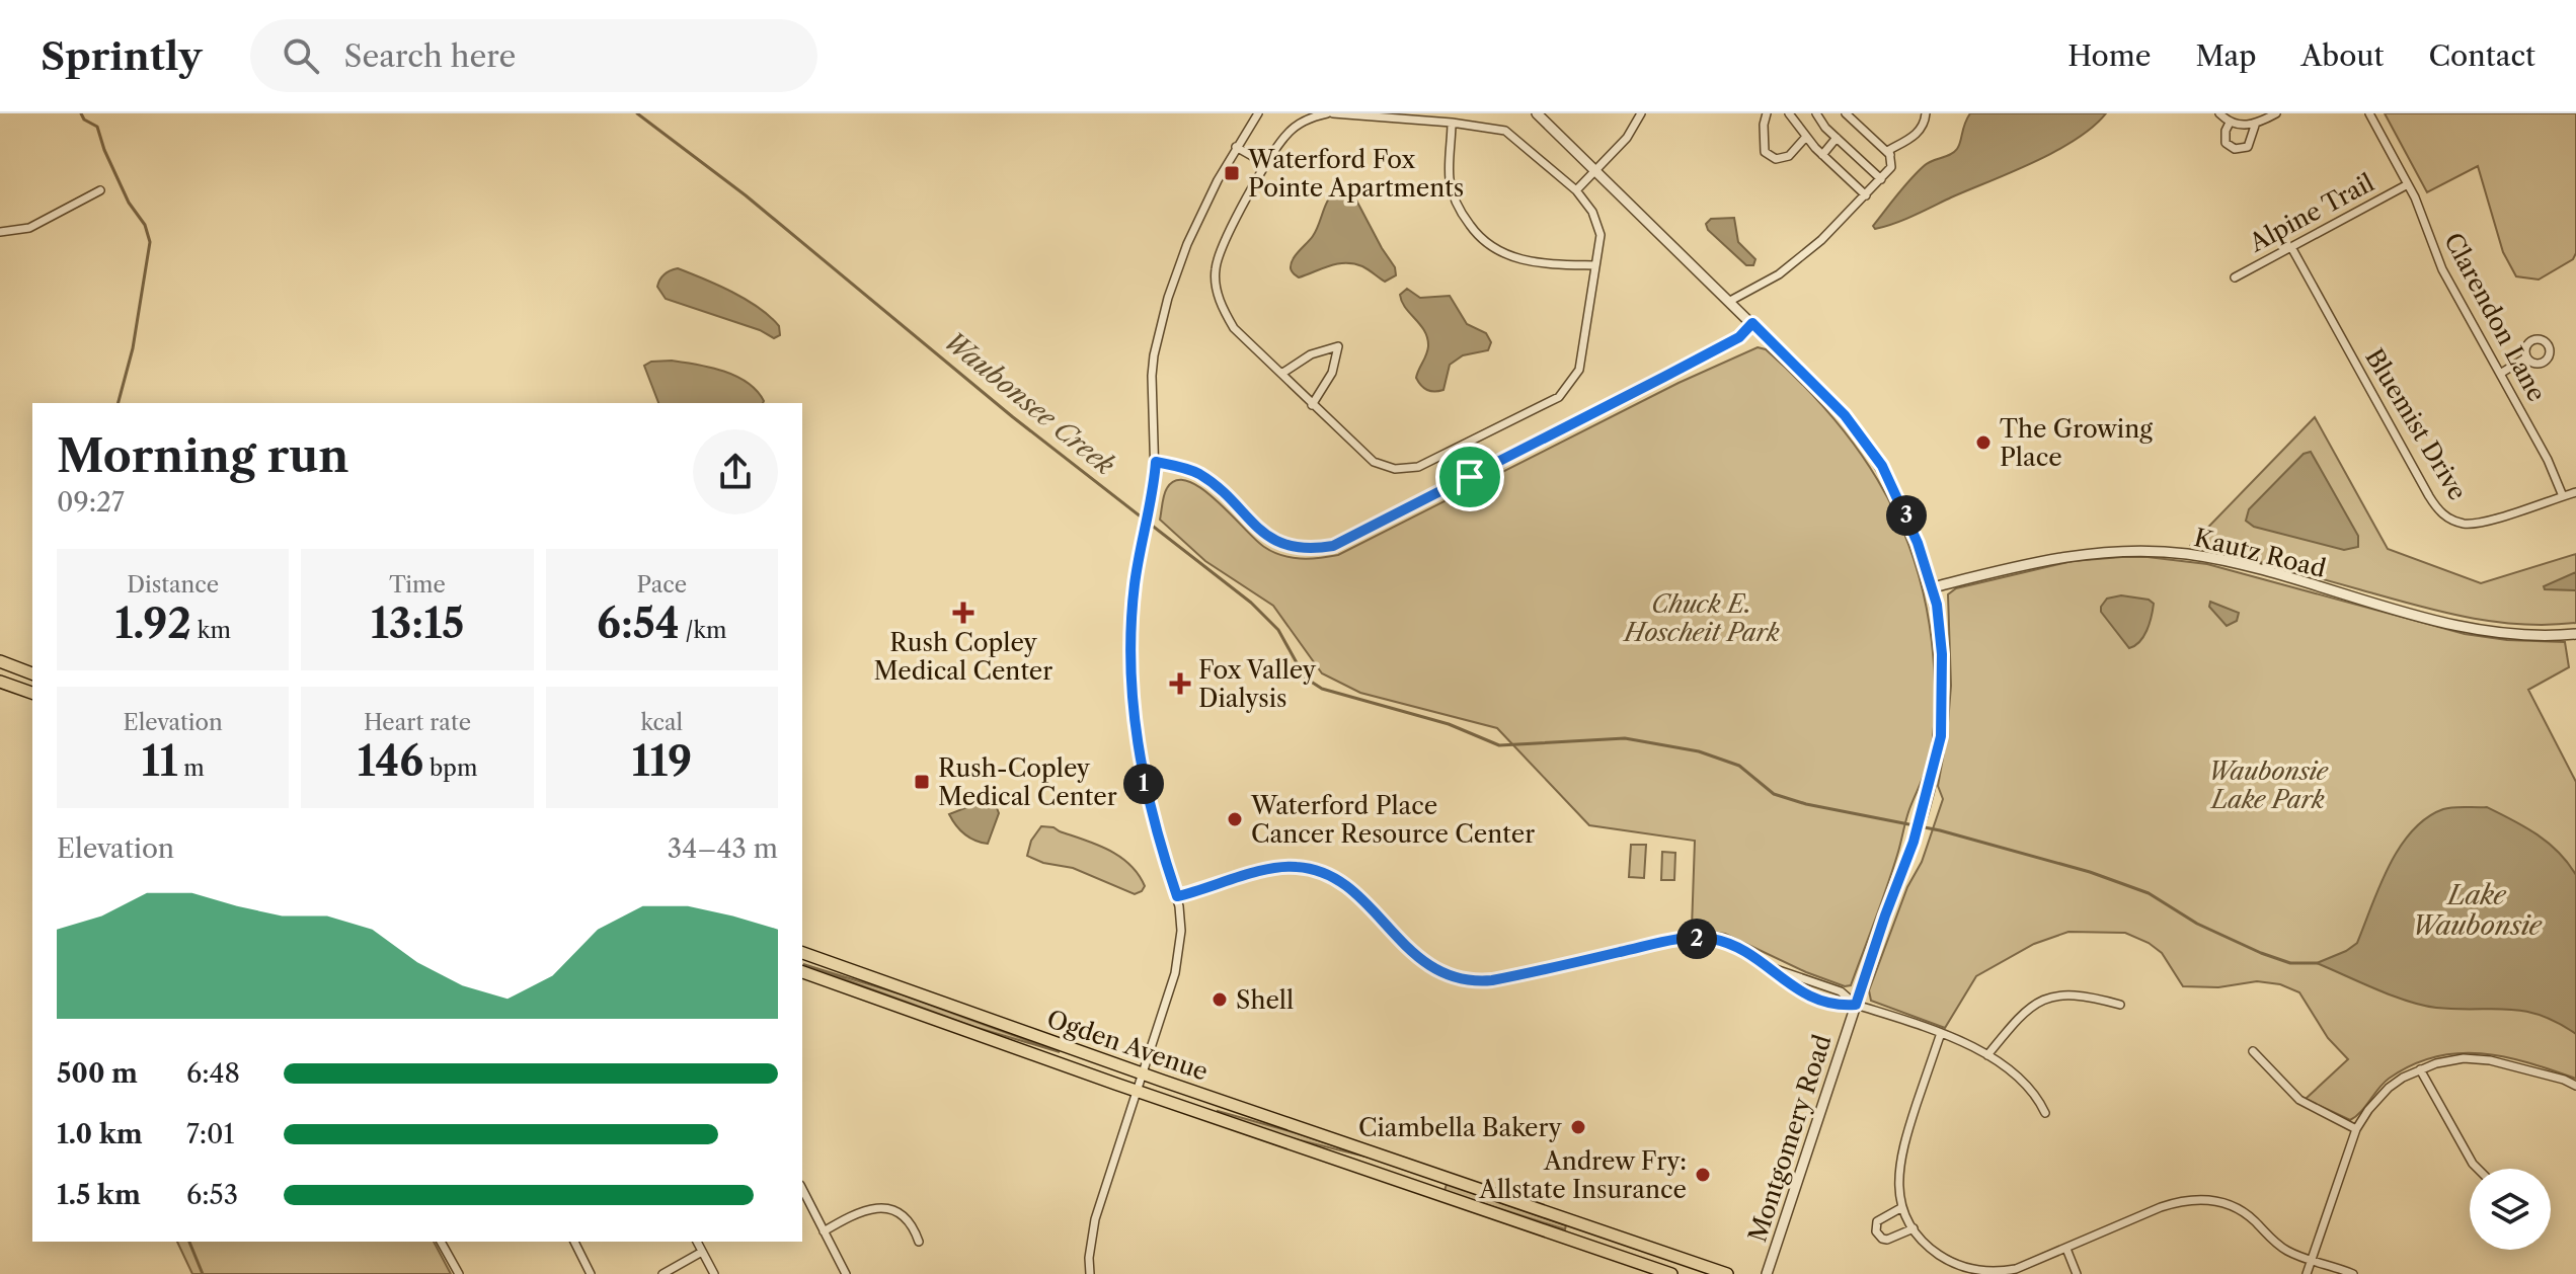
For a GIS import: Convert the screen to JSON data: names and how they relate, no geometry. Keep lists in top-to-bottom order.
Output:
{
  "streets": {
    "main road": ["Ogden Avenue"],
    "street": [
      "Alpine Trail",
      "Clarendon Lane",
      "Bluemist Drive",
      "Kautz Road",
      "Montgomery Road"
    ]
  },
  "crossings": [
    ["Alpine Trail", "Clarendon Lane"],
    ["Alpine Trail", "Bluemist Drive"],
    ["Clarendon Lane", "Bluemist Drive"],
    ["Kautz Road", "Montgomery Road"]
  ],
  "water": ["Waubonsee Creek", "Lake Waubonsie"],
  "parks": ["Chuck E. Hoscheit Park", "Waubonsie Lake Park"],
  "places": {
    "transit": ["Waterford Fox Pointe Apartments", "Rush-Copley Medical Center"],
    "other": [
      "The Growing Place",
      "Waterford Place Cancer Resource Center",
      "Shell",
      "Ciambella Bakery",
      "Andrew Fry: Allstate Insurance"
    ],
    "health": ["Rush Copley Medical Center", "Fox Valley Dialysis"]
  },
  "page": {
    "header": "Sprintly",
    "search": "Search here",
    "nav": [
      "Home",
      "Map",
      "About",
      "Contact"
    ],
    "heading": ["Morning run", "09:27"],
    "pins": ["3", "1", "2"],
    "stats": [
      ["Distance", "1.92 km"],
      ["Time", "13:15"],
      ["Pace", "6:54 /km"],
      ["Elevation", "11 m"],
      ["Heart rate", "146 bpm"],
      ["kcal", "119"]
    ],
    "chart": ["Elevation", "34–43 m"],
    "list": [
      {
        "name": "500 m",
        "note": "6:48"
      },
      {
        "name": "1.0 km",
        "note": "7:01"
      },
      {
        "name": "1.5 km",
        "note": "6:53"
      }
    ]
  }
}
